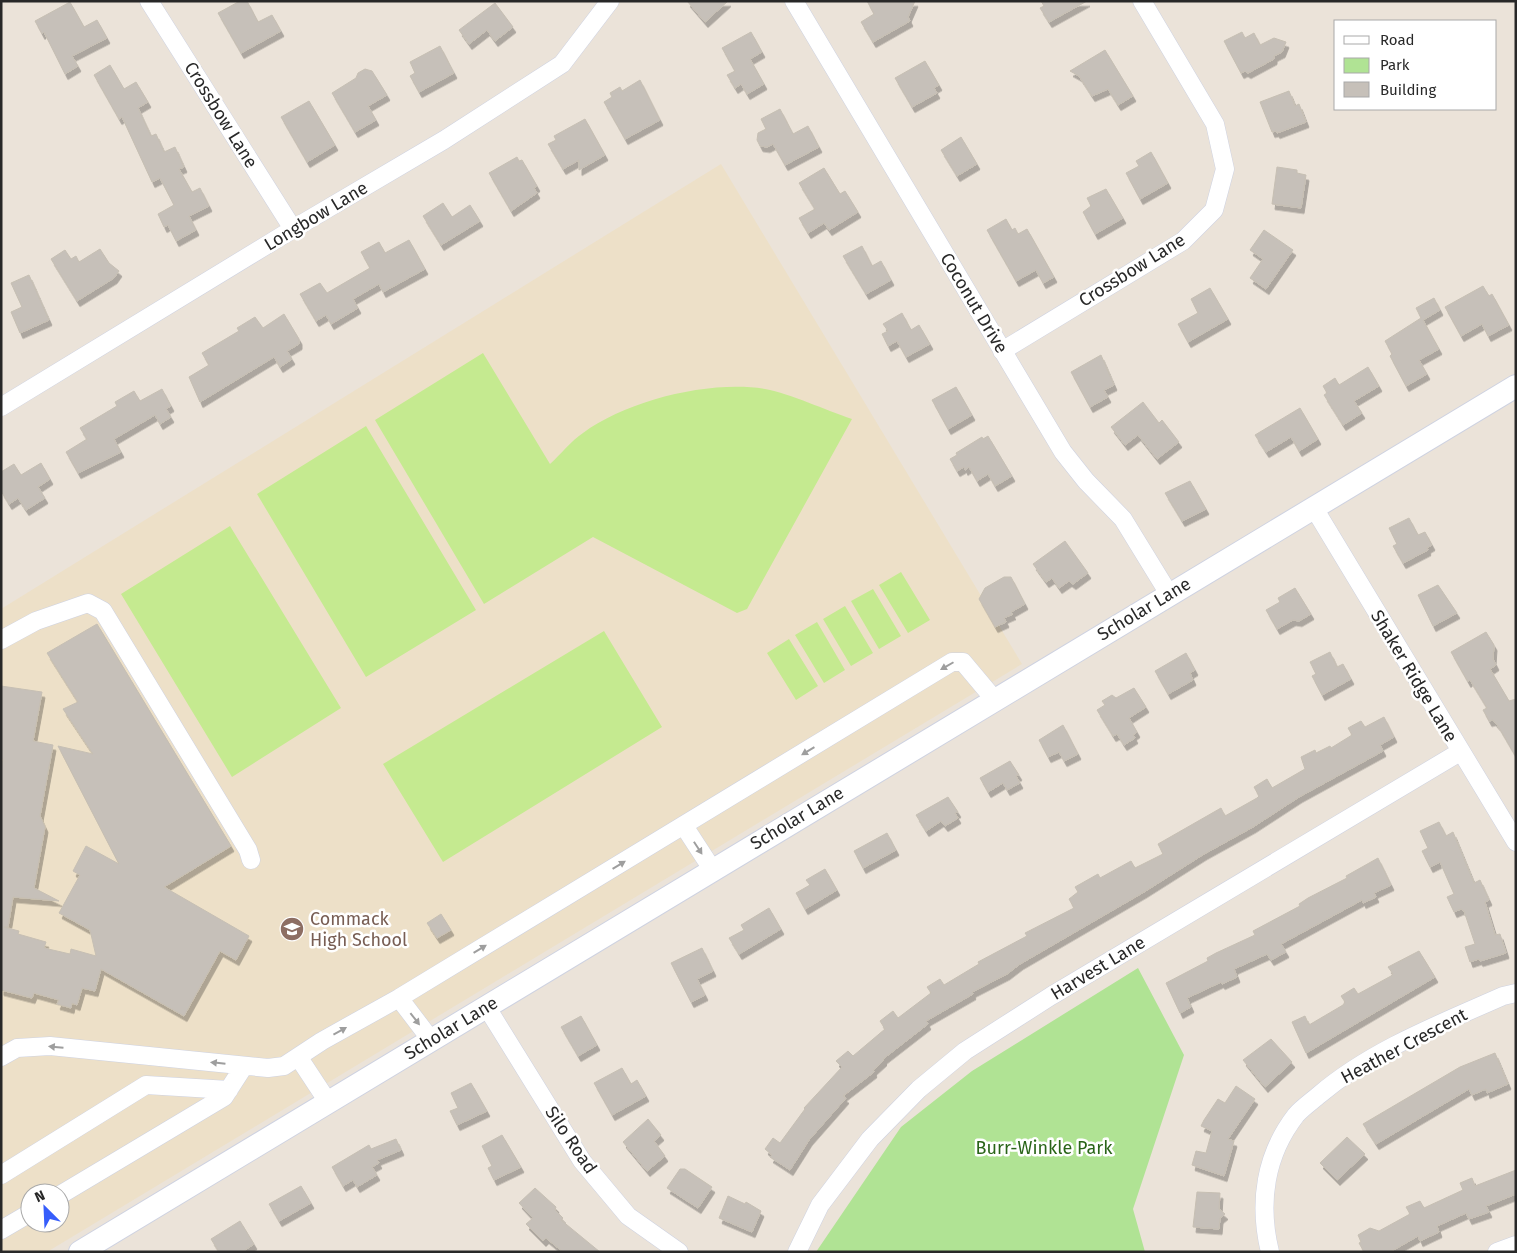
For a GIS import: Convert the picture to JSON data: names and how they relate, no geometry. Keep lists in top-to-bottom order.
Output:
{
  "streets": {
    "street": [
      "Crossbow Lane",
      "Longbow Lane",
      "Coconut Drive",
      "Scholar Lane",
      "Shaker Ridge Lane",
      "Harvest Lane",
      "Heather Crescent",
      "Silo Road"
    ]
  },
  "crossings": [
    ["Crossbow Lane", "Longbow Lane"],
    ["Crossbow Lane", "Coconut Drive"],
    ["Coconut Drive", "Scholar Lane"],
    ["Scholar Lane", "Shaker Ridge Lane"],
    ["Scholar Lane", "Silo Road"],
    ["Shaker Ridge Lane", "Harvest Lane"]
  ],
  "parks": ["Burr-Winkle Park"],
  "places": {
    "school or university": ["Commack High School"]
  },
  "legend": ["Road", "Park", "Building"],
  "north": "top left"
}
